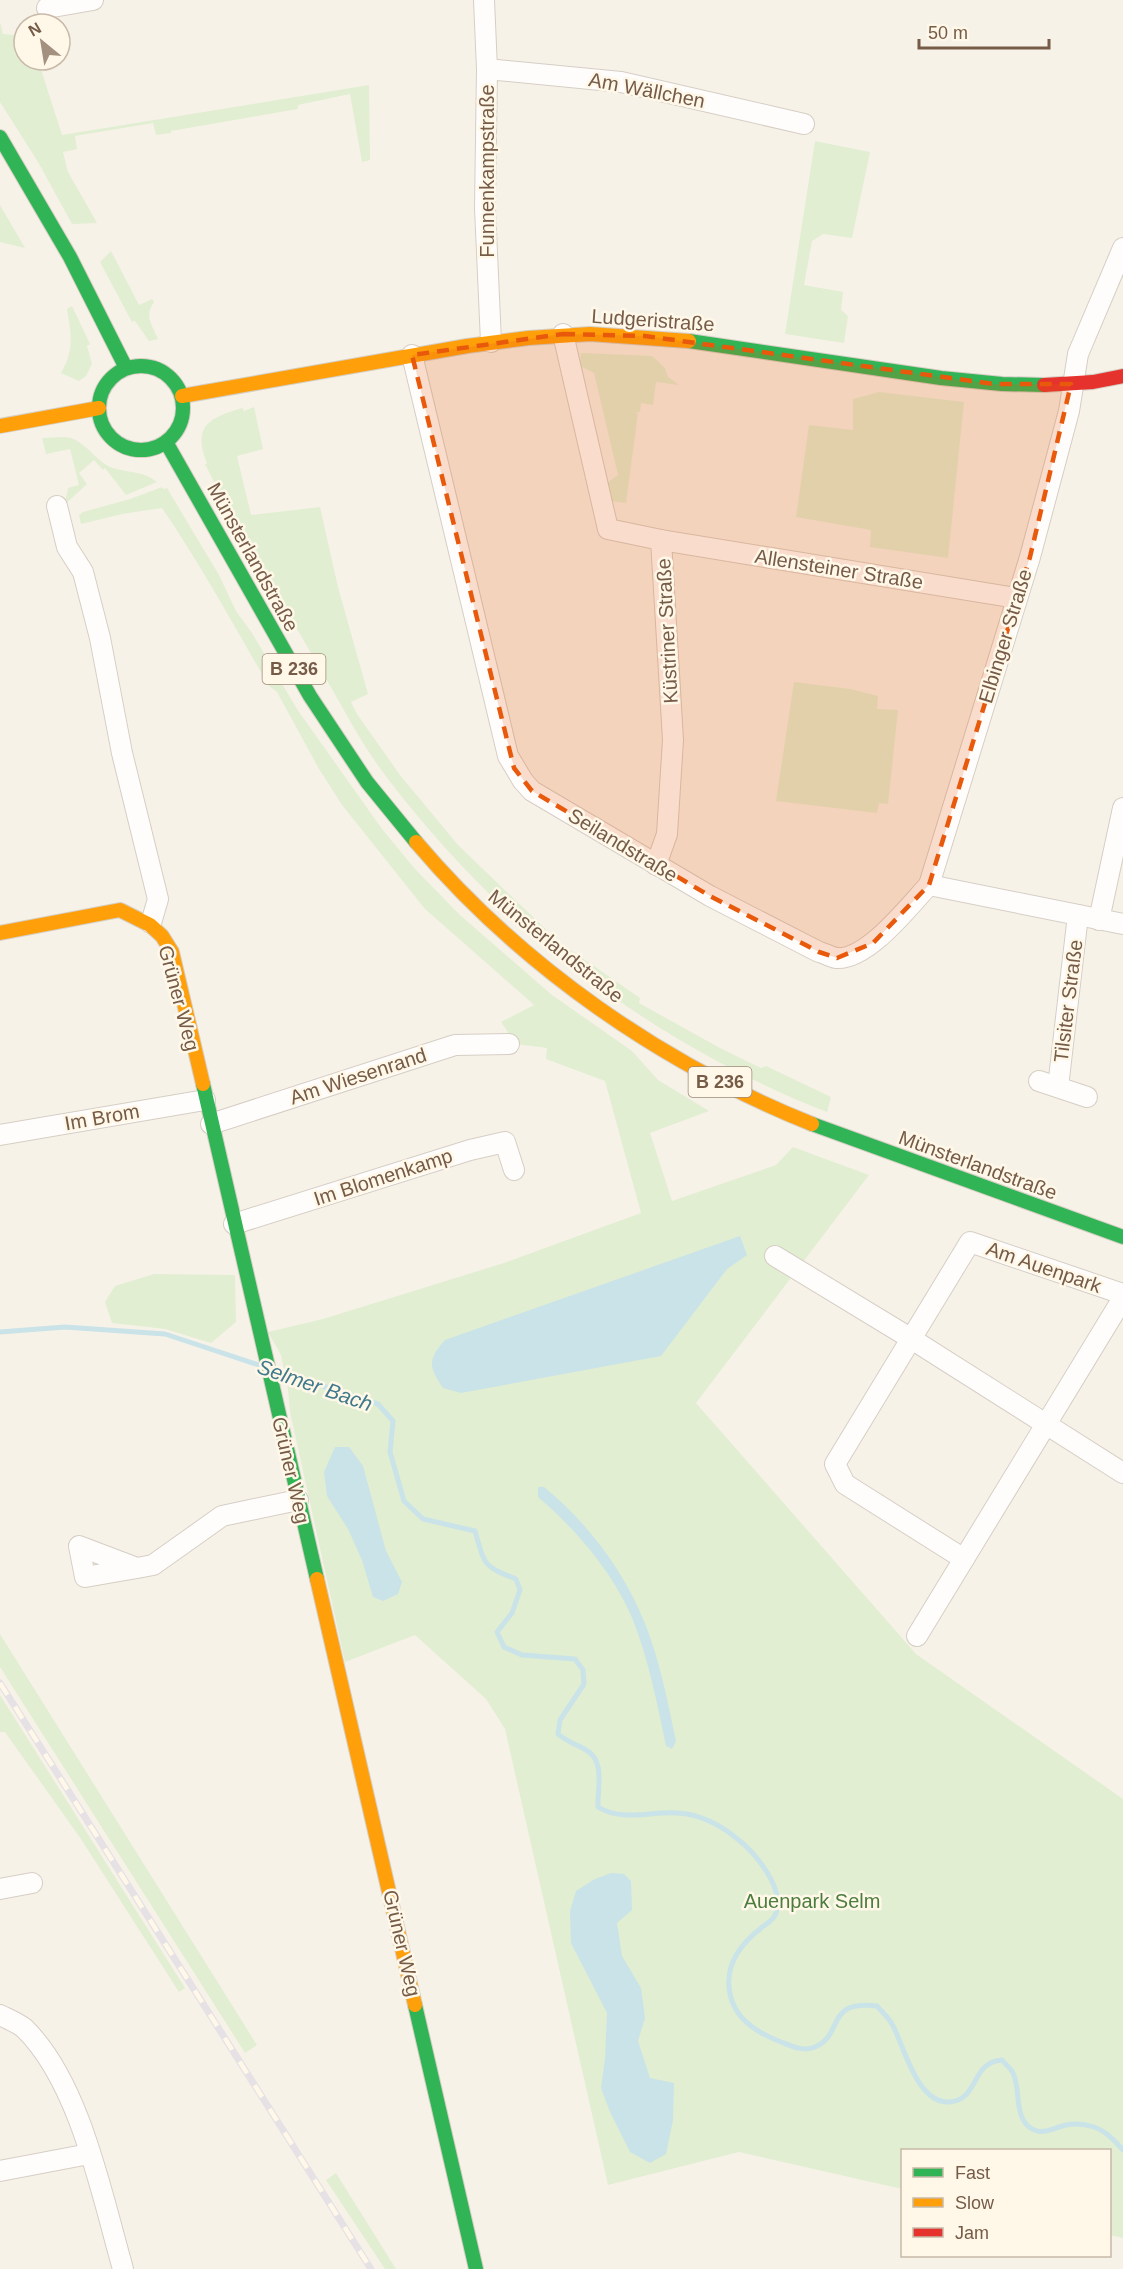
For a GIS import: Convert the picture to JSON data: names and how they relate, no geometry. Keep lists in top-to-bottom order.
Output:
{
  "streets": {
    "street": [
      "Am Wällchen",
      "Funnenkampstraße",
      "Ludgeristraße",
      "Münsterlandstraße",
      "Allensteiner Straße",
      "Küstriner Straße",
      "Elbinger Straße",
      "B 236",
      "Seilandstraße",
      "Grüner Weg",
      "Tilsiter Straße",
      "Am Wiesenrand",
      "Im Brom",
      "Im Blomenkamp",
      "Am Auenpark"
    ]
  },
  "crossings": [
    ["Am Wällchen", "Funnenkampstraße"],
    ["Funnenkampstraße", "Ludgeristraße"],
    ["Ludgeristraße", "Münsterlandstraße"],
    ["Ludgeristraße", "Küstriner Straße"],
    ["Ludgeristraße", "Elbinger Straße"],
    ["Ludgeristraße", "Seilandstraße"],
    ["Allensteiner Straße", "Küstriner Straße"],
    ["Allensteiner Straße", "Elbinger Straße"],
    ["Küstriner Straße", "Seilandstraße"],
    ["Elbinger Straße", "Seilandstraße"],
    ["Grüner Weg", "Am Wiesenrand"],
    ["Grüner Weg", "Im Brom"],
    ["Grüner Weg", "Im Blomenkamp"]
  ],
  "water": ["Selmer Bach"],
  "parks": ["Auenpark Selm"],
  "legend": ["Fast", "Slow", "Jam"],
  "scale_bar": "50 m",
  "north": "top left"
}
